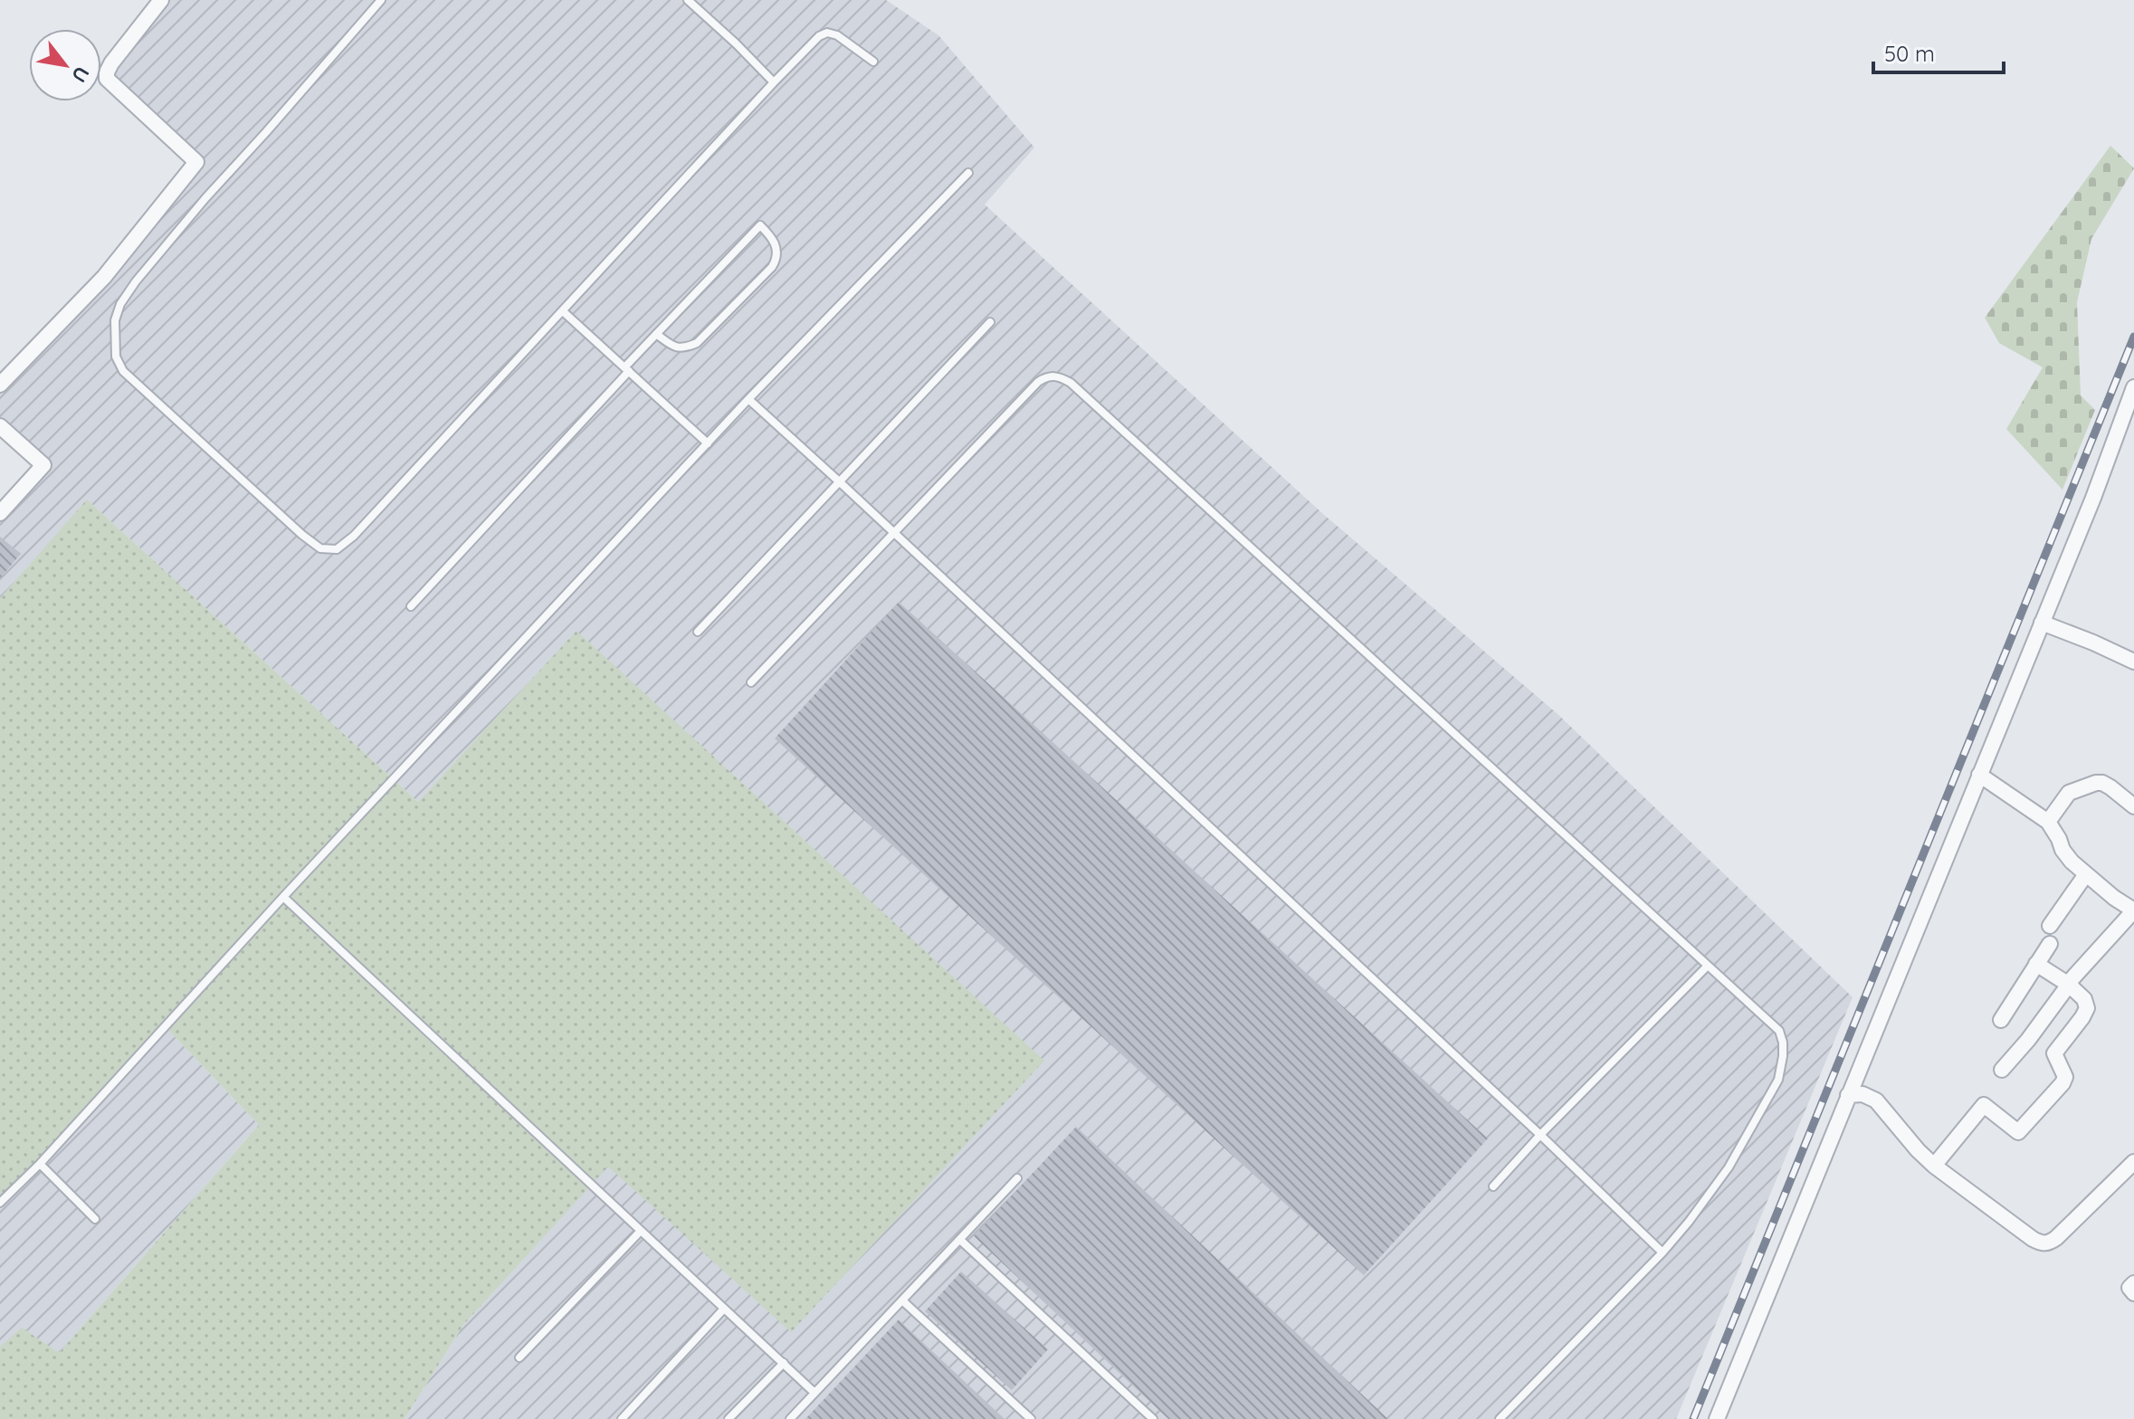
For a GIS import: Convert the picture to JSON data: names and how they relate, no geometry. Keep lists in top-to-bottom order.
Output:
{
  "scale_bar": "50 m",
  "north": "bottom right"
}
